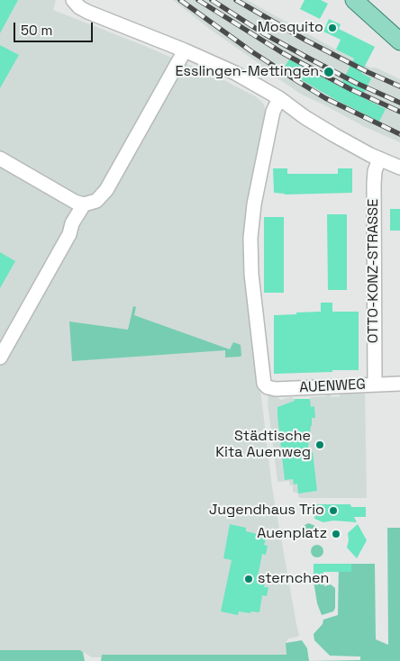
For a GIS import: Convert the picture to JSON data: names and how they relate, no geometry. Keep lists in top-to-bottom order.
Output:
{
  "streets": {
    "street": ["OTTO-KONZ-STRASSE", "AUENWEG"]
  },
  "crossings": [
    ["OTTO-KONZ-STRASSE", "AUENWEG"]
  ],
  "places": [
    "Mosquito",
    "Esslingen-Mettingen",
    "Städtische Kita Auenweg",
    "Jugendhaus Trio",
    "Auenplatz",
    "sternchen"
  ],
  "scale_bar": "50 m"
}
